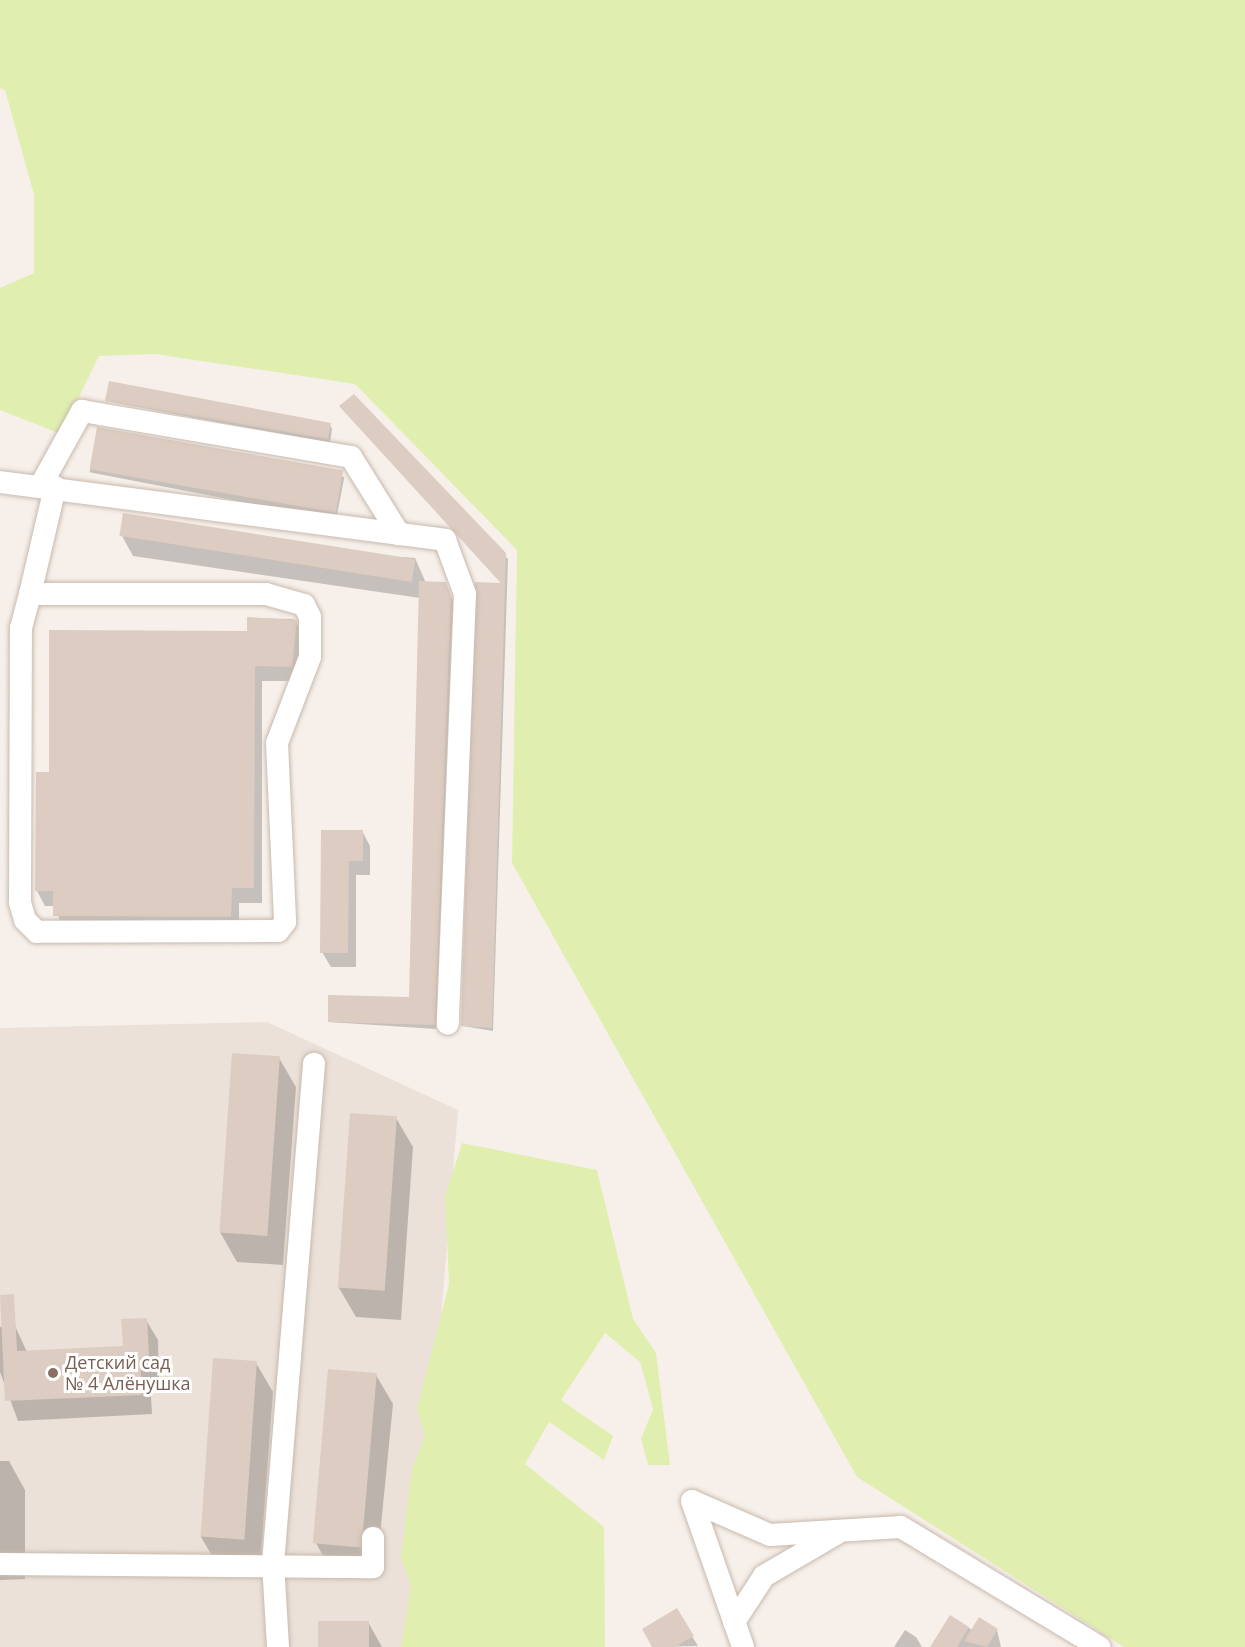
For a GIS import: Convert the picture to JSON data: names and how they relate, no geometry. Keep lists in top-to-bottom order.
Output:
{
  "places": ["Детский сад № 4 Алёнушка"]
}
